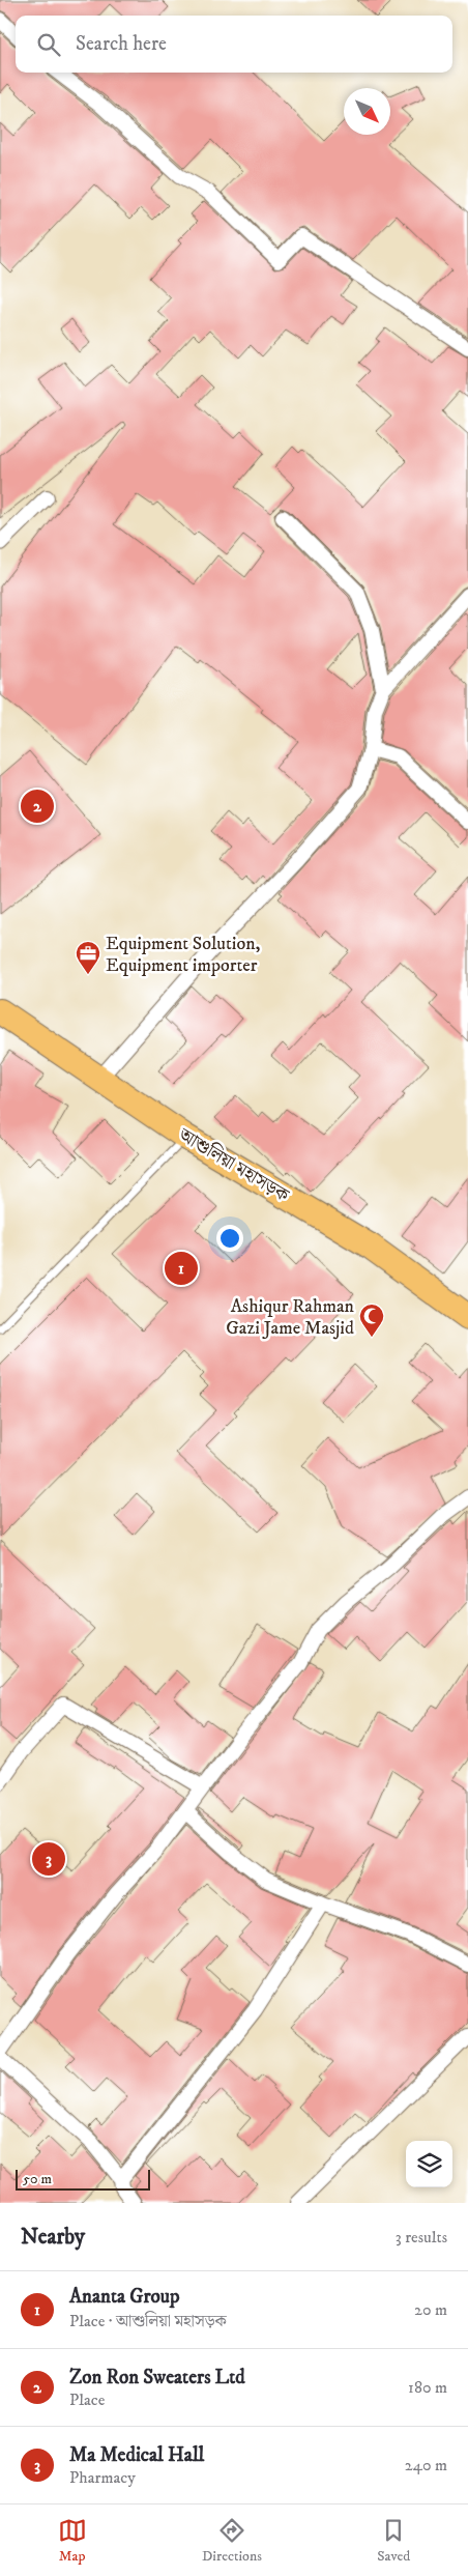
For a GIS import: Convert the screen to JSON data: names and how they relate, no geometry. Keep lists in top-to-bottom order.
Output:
{
  "streets": {
    "highway": ["আশুলিয়া মহাসড়ক"]
  },
  "places": {
    "office": ["Equipment Solution, Equipment importer"],
    "mosque": ["Ashiqur Rahman Gazi Jame Masjid"]
  },
  "scale_bar": "50 m",
  "north": "bottom right",
  "page": {
    "search": "Search here",
    "pins": ["2", "1", "3"],
    "scale": "50 m",
    "heading": ["Nearby", "3 results"],
    "list": [
      {
        "mark": "1",
        "name": "Ananta Group",
        "note": "Place · আশুলিয়া মহাসড়ক",
        "value": "20 m"
      },
      {
        "mark": "2",
        "name": "Zon Ron Sweaters Ltd",
        "note": "Place",
        "value": "180 m"
      },
      {
        "mark": "3",
        "name": "Ma Medical Hall",
        "note": "Pharmacy",
        "value": "240 m"
      }
    ],
    "nav": ["Map", "Directions", "Saved"]
  }
}
